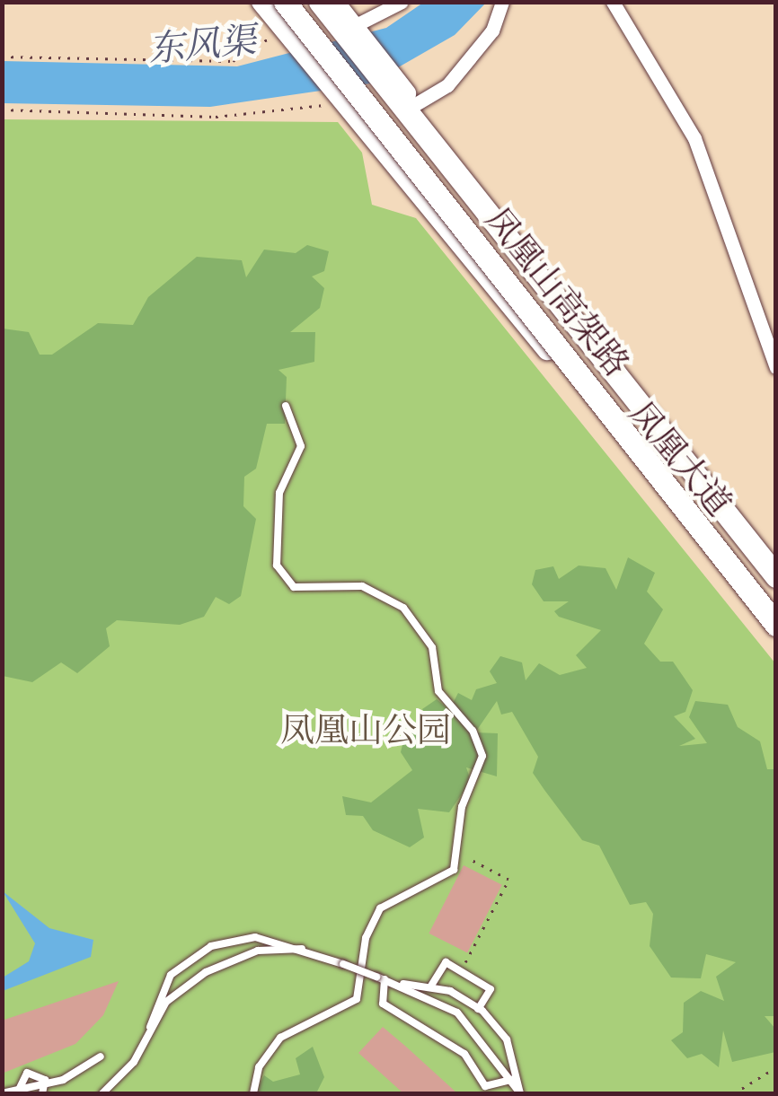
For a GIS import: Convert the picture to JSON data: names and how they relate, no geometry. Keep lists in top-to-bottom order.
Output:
{
  "streets": {
    "highway": ["凤凰山高架路"],
    "main road": ["凤凰大道"]
  },
  "crossings": [
    ["凤凰山高架路", "凤凰大道"]
  ],
  "water": ["东风渠"],
  "parks": ["凤凰山公园"]
}
